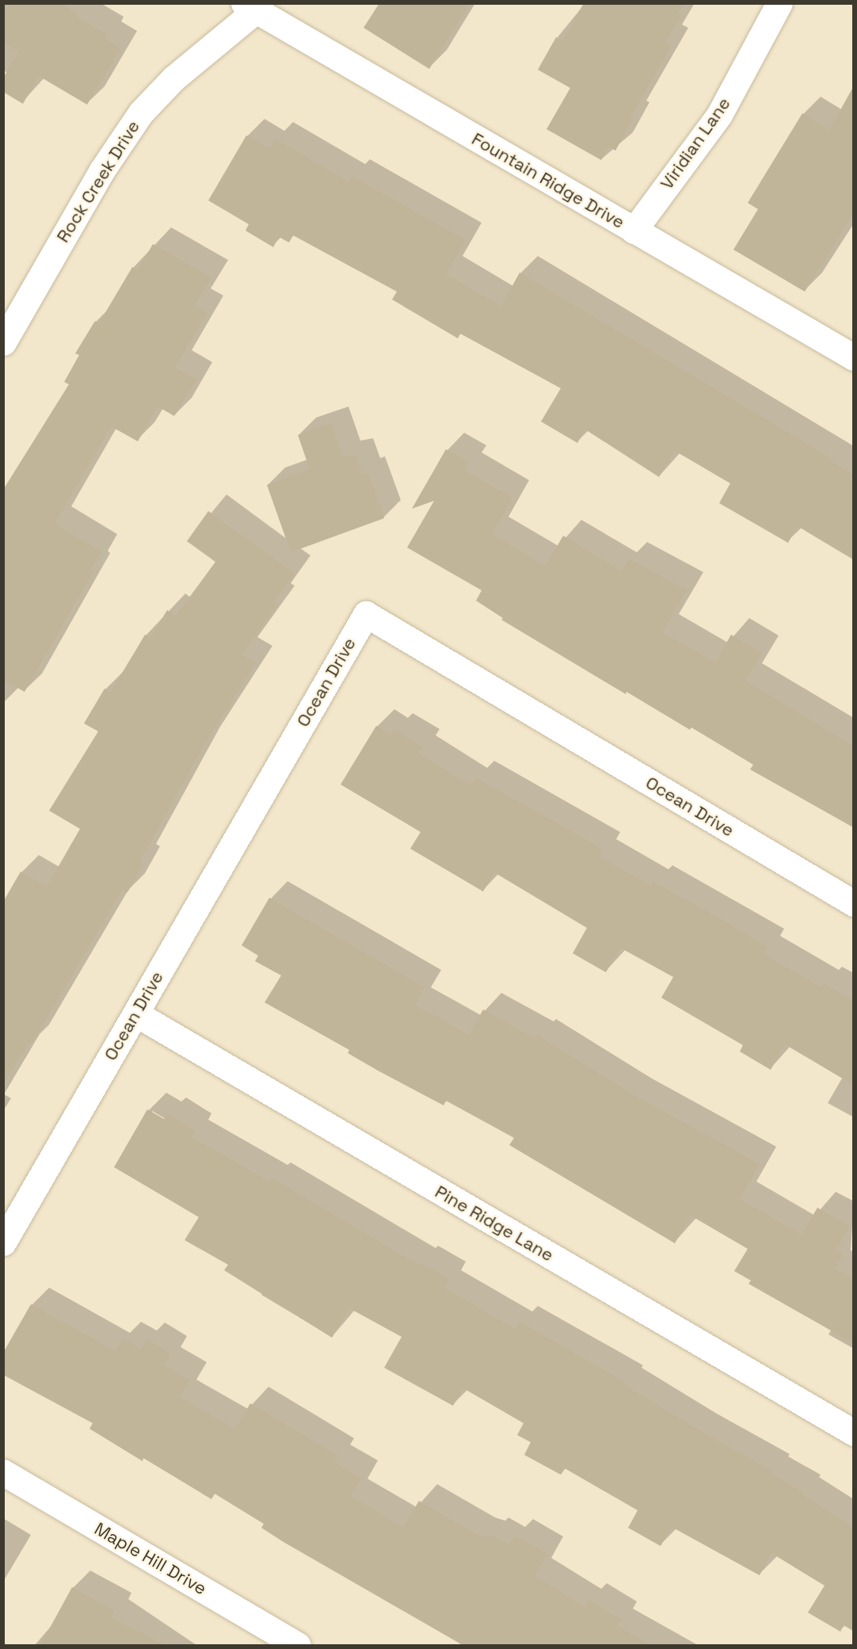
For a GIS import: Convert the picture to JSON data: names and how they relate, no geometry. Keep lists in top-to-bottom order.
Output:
{
  "streets": {
    "street": [
      "Viridian Lane",
      "Fountain Ridge Drive",
      "Rock Creek Drive",
      "Ocean Drive",
      "Pine Ridge Lane",
      "Maple Hill Drive"
    ]
  },
  "crossings": [
    ["Viridian Lane", "Fountain Ridge Drive"],
    ["Fountain Ridge Drive", "Rock Creek Drive"],
    ["Ocean Drive", "Pine Ridge Lane"]
  ]
}
